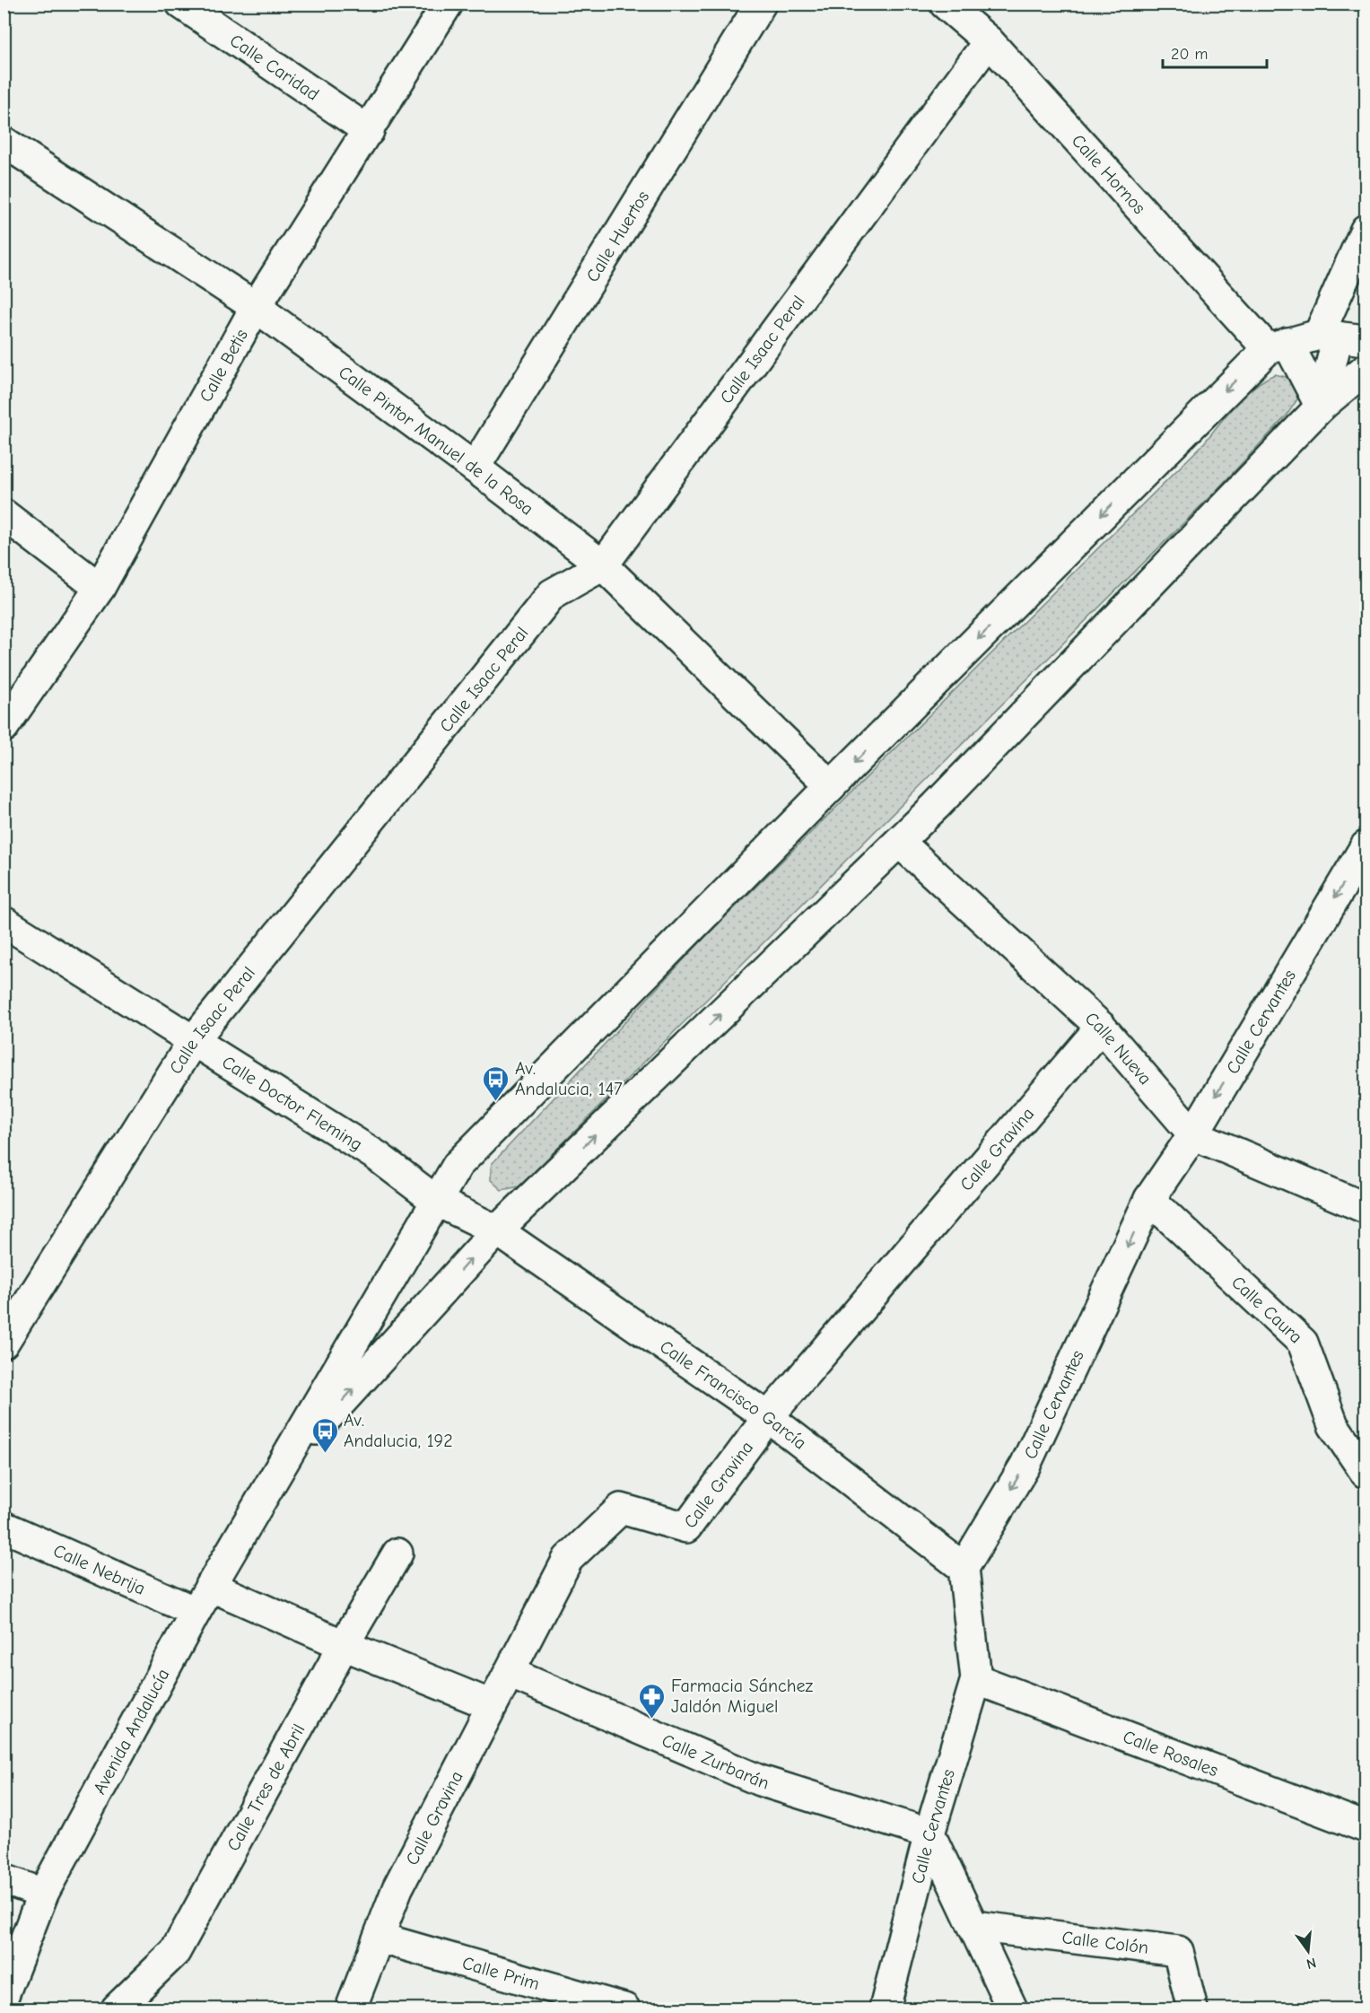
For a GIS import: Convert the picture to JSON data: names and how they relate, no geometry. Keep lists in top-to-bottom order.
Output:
{
  "streets": {
    "street": [
      "Calle Caridad",
      "Calle Hornos",
      "Calle Huertos",
      "Calle Isaac Peral",
      "Calle Betis",
      "Calle Pintor Manuel de la Rosa",
      "Calle Cervantes",
      "Calle Nueva",
      "Calle Doctor Fleming",
      "Calle Gravina",
      "Calle Caura",
      "Calle Francisco García",
      "Calle Nebrija",
      "Avenida Andalucía",
      "Calle Rosales",
      "Calle Zurbarán",
      "Calle Tres de Abril",
      "Calle Colón",
      "Calle Prim"
    ]
  },
  "crossings": [
    ["Calle Caridad", "Calle Betis"],
    ["Calle Hornos", "Calle Isaac Peral"],
    ["Calle Huertos", "Calle Pintor Manuel de la Rosa"],
    ["Calle Isaac Peral", "Calle Pintor Manuel de la Rosa"],
    ["Calle Isaac Peral", "Calle Doctor Fleming"],
    ["Calle Betis", "Calle Pintor Manuel de la Rosa"],
    ["Calle Cervantes", "Calle Nueva"],
    ["Calle Cervantes", "Calle Caura"],
    ["Calle Cervantes", "Calle Francisco García"],
    ["Calle Cervantes", "Calle Rosales"],
    ["Calle Cervantes", "Calle Zurbarán"],
    ["Calle Nueva", "Calle Gravina"],
    ["Calle Doctor Fleming", "Calle Francisco García"],
    ["Calle Gravina", "Calle Francisco García"],
    ["Calle Gravina", "Calle Zurbarán"],
    ["Calle Gravina", "Calle Prim"],
    ["Calle Nebrija", "Avenida Andalucía"]
  ],
  "one_way": ["Calle Cervantes"],
  "places": {
    "bus stop": ["Av. Andalucia, 147", "Av. Andalucia, 192"],
    "pharmacy": ["Farmacia Sánchez Jaldón Miguel"]
  },
  "scale_bar": "20 m",
  "north": "bottom"
}
